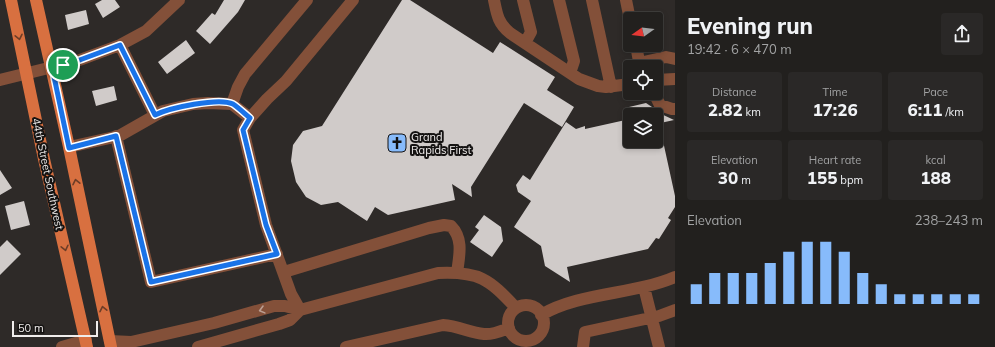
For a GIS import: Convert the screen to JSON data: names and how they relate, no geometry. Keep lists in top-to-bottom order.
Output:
{
  "streets": {
    "main road": ["44th Street Southwest"]
  },
  "places": {
    "church": ["Grand Rapids First"]
  },
  "scale_bar": "50 m",
  "north": "left",
  "page": {
    "heading": ["Evening run", "19:42 · 6 × 470 m"],
    "stats": [
      ["Distance", "2.82 km"],
      ["Time", "17:26"],
      ["Pace", "6:11 /km"],
      ["Elevation", "30 m"],
      ["Heart rate", "155 bpm"],
      ["kcal", "188"]
    ],
    "chart": ["Elevation", "238–243 m"],
    "scale": "50 m"
  }
}
